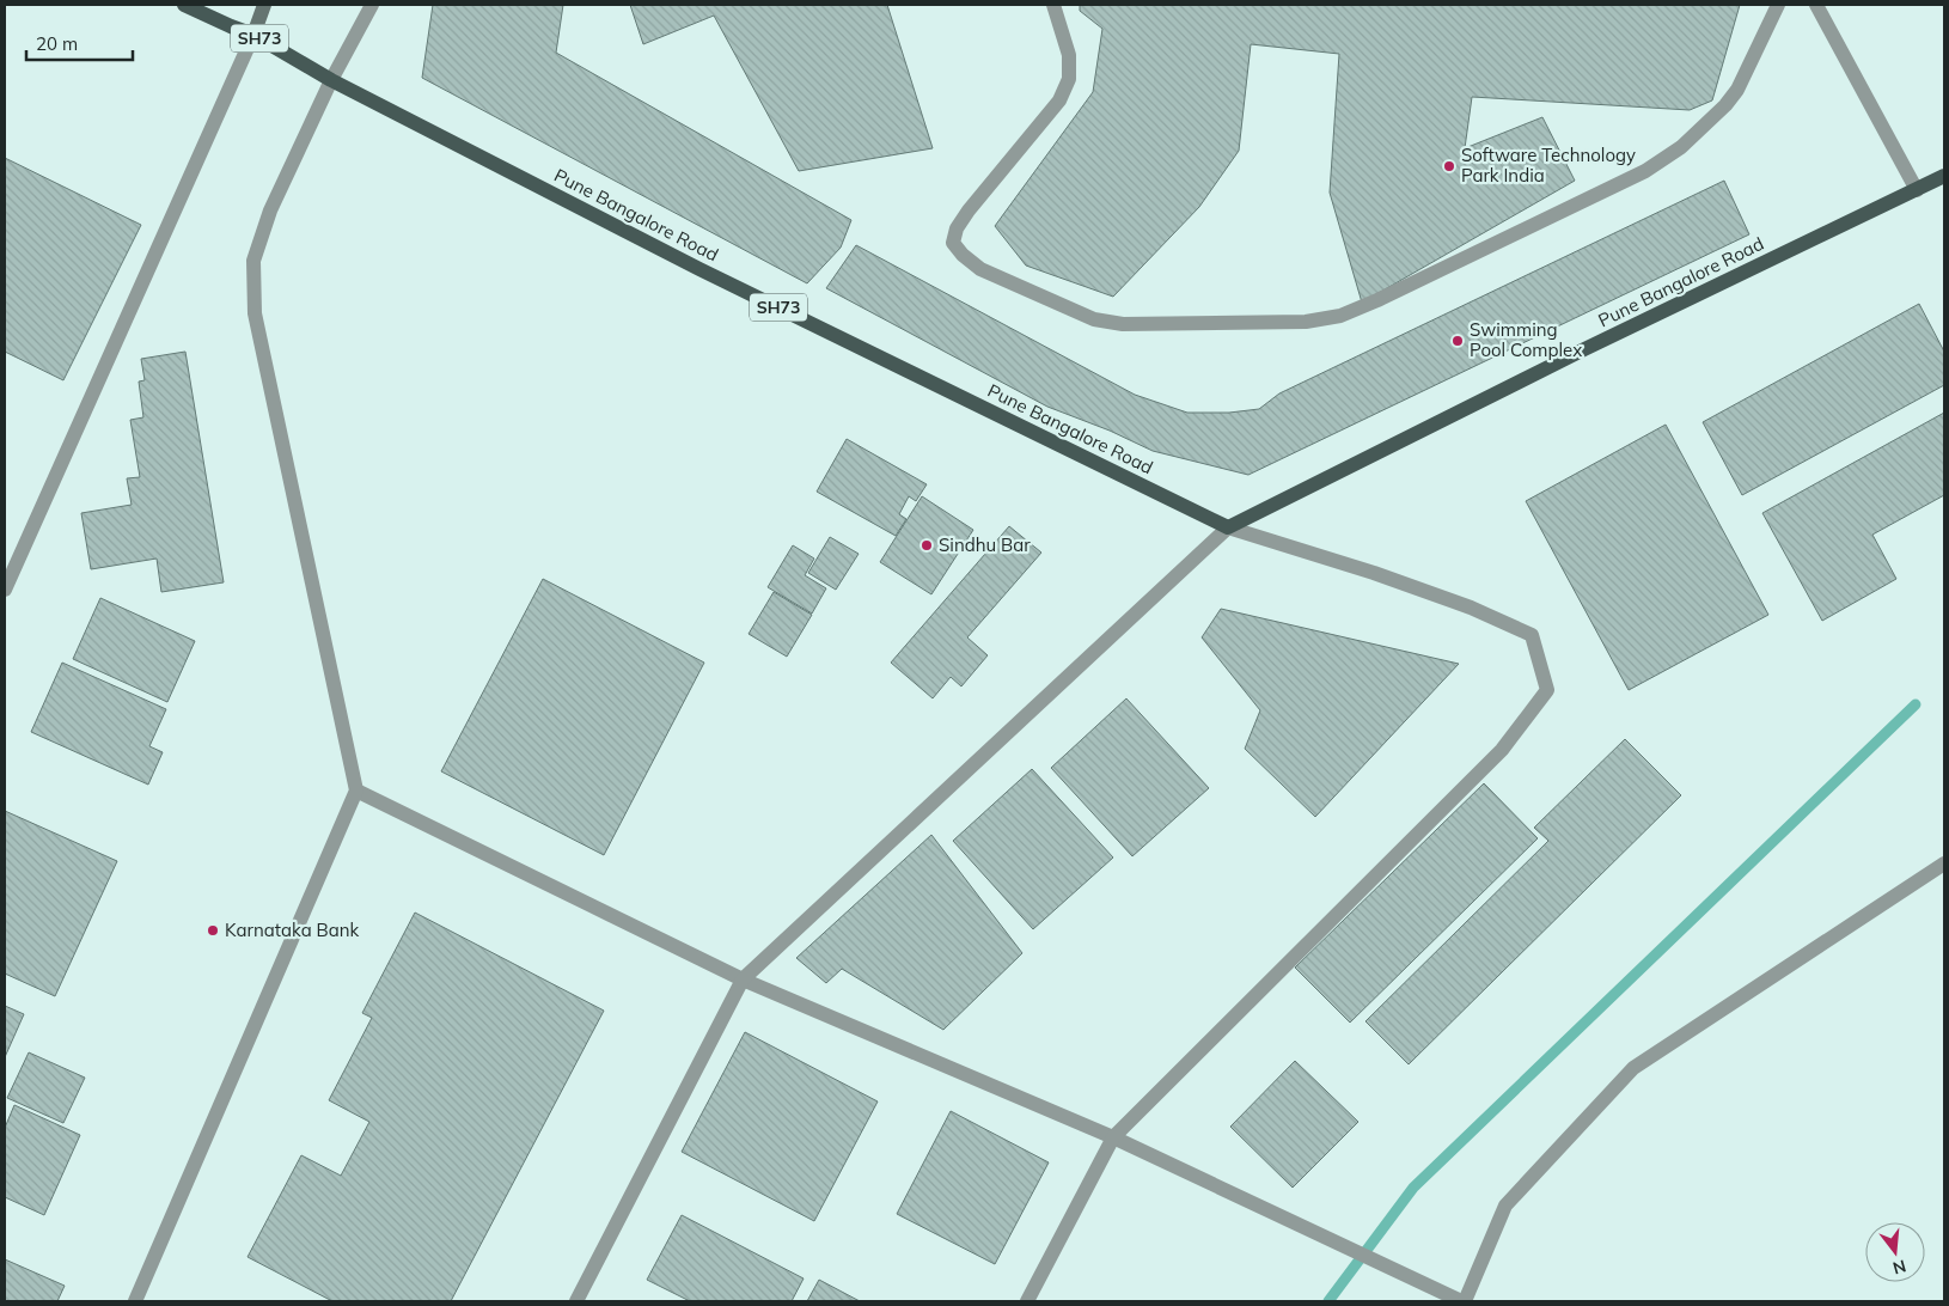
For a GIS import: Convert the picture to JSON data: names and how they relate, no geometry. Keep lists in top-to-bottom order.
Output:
{
  "streets": {
    "main road": ["SH73", "Pune Bangalore Road"]
  },
  "places": [
    "Software Technology Park India",
    "Swimming Pool Complex",
    "Sindhu Bar",
    "Karnataka Bank"
  ],
  "scale_bar": "20 m",
  "north": "bottom"
}
